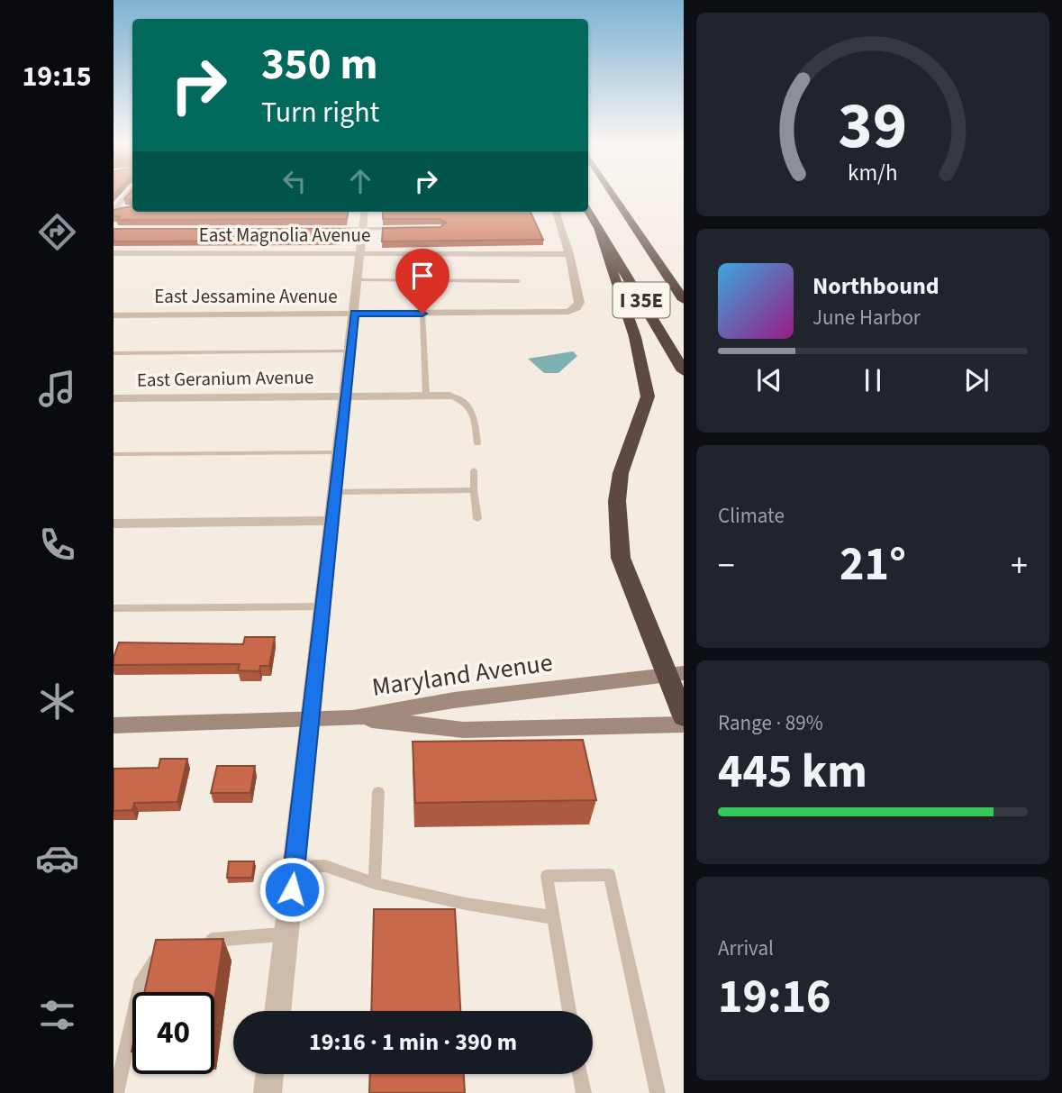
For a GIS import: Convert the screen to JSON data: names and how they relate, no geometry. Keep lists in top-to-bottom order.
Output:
{
  "streets": {
    "highway": ["I 35E"],
    "main road": ["Maryland Avenue"],
    "street": ["East Magnolia Avenue", "East Jessamine Avenue", "East Geranium Avenue"]
  },
  "crossings": [
    ["East Magnolia Avenue", "East Jessamine Avenue"]
  ],
  "page": {
    "tabs": "19:15",
    "turn": ["350 m", "Turn right"],
    "song": ["Northbound", "June Harbor"],
    "tile": [
      "Climate",
      ["Range · 89%", "445 km"],
      ["Arrival", "19:16"]
    ],
    "heat": ["−", "21°", "+"],
    "limit": "40",
    "trip": "19:16 · 1 min · 390 m",
    "gauge": ["39", "km/h"]
  }
}
